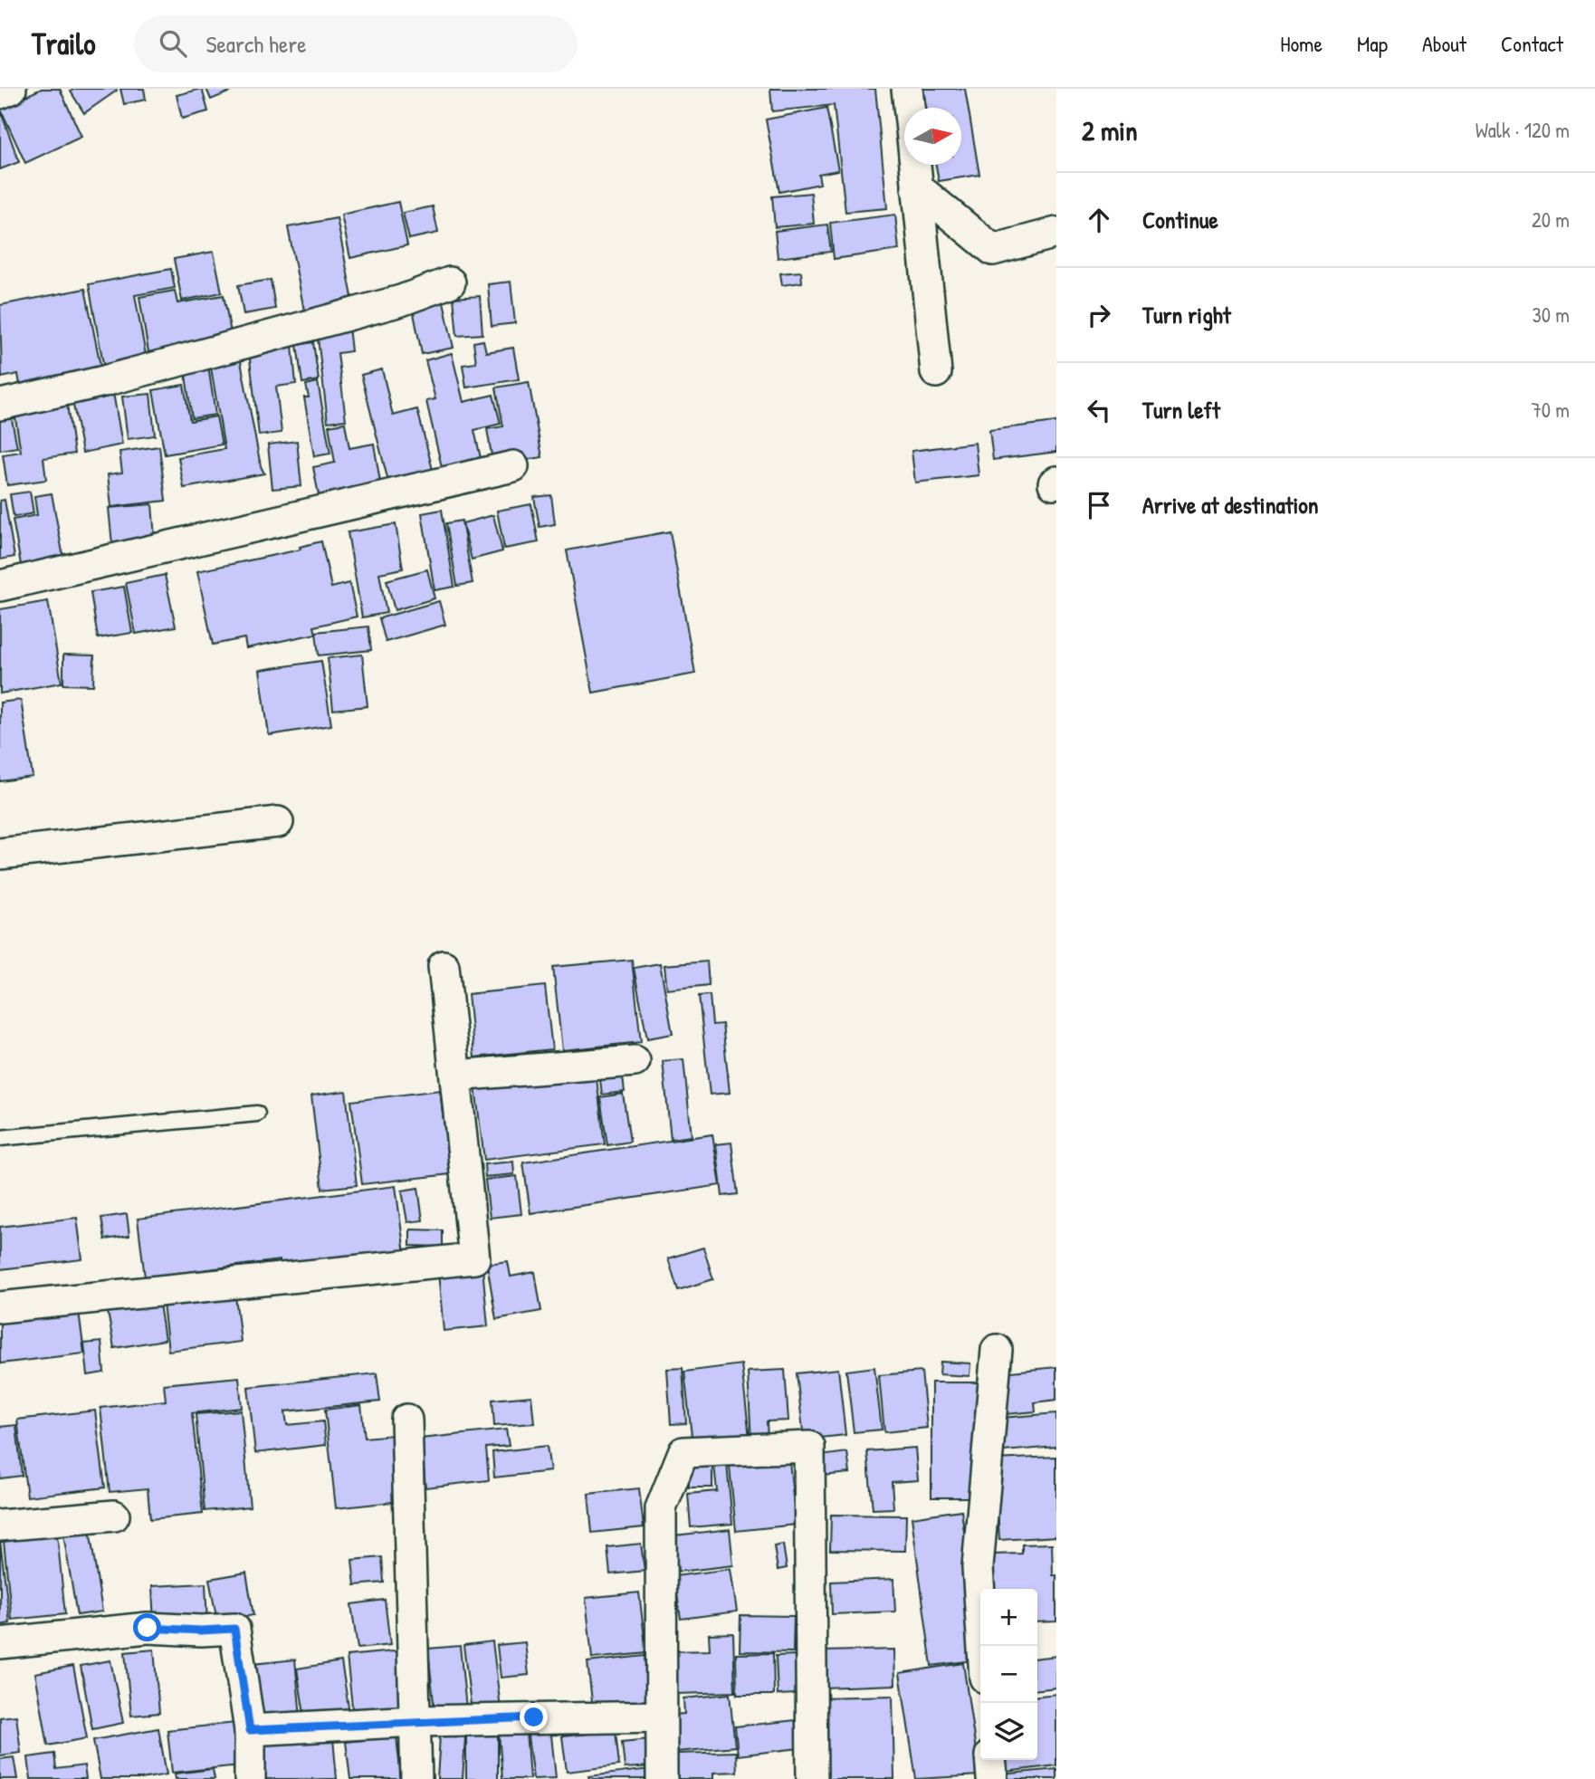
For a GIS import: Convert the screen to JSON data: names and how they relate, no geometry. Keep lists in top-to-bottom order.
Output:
{
  "north": "right",
  "page": {
    "header": "Trailo",
    "search": "Search here",
    "nav": [
      "Home",
      "Map",
      "About",
      "Contact"
    ],
    "heading": ["2 min", "Walk · 120 m"],
    "list": [
      ["Continue", "20 m"],
      ["Turn right", "30 m"],
      ["Turn left", "70 m"],
      "Arrive at destination"
    ],
    "map_buttons": ["+", "−"]
  }
}
